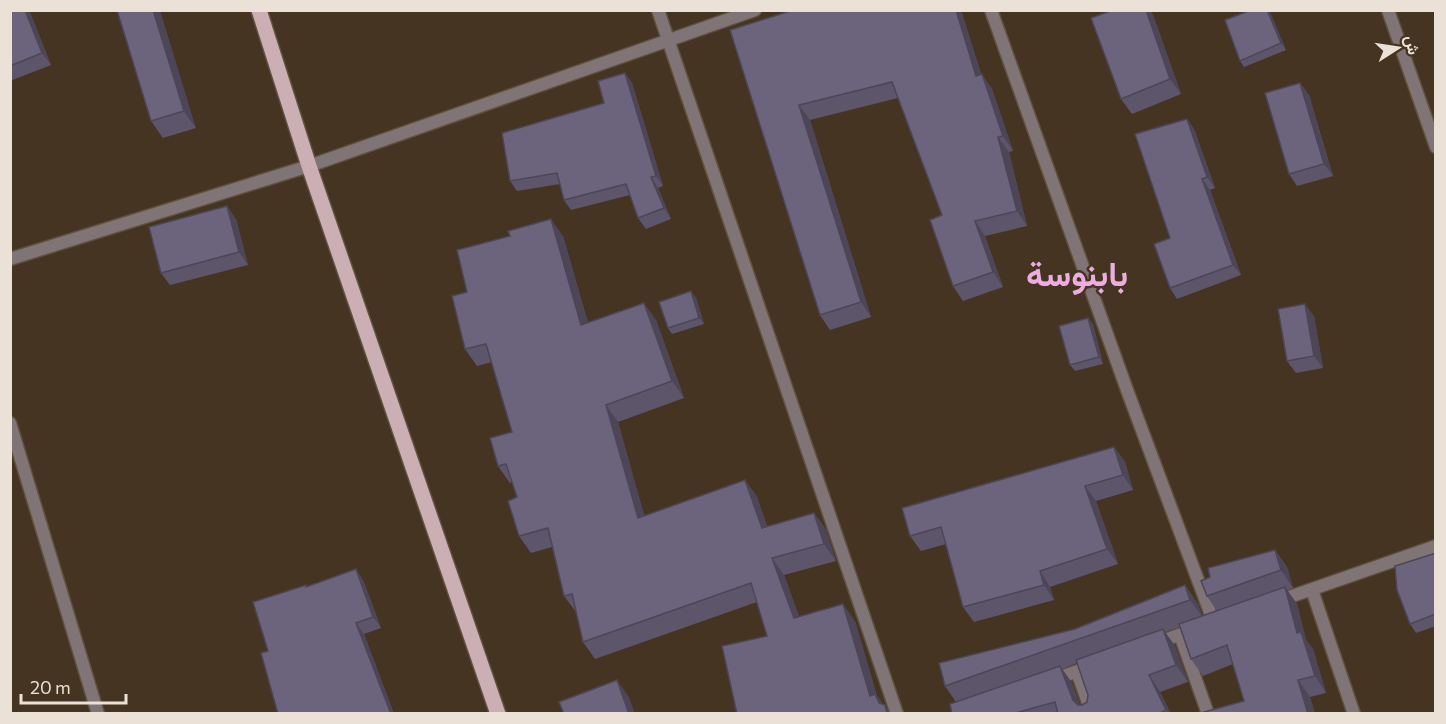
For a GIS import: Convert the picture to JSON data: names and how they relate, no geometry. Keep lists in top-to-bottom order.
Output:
{
  "districts": ["بابنوسة"],
  "scale_bar": "20 m",
  "north": "right"
}
